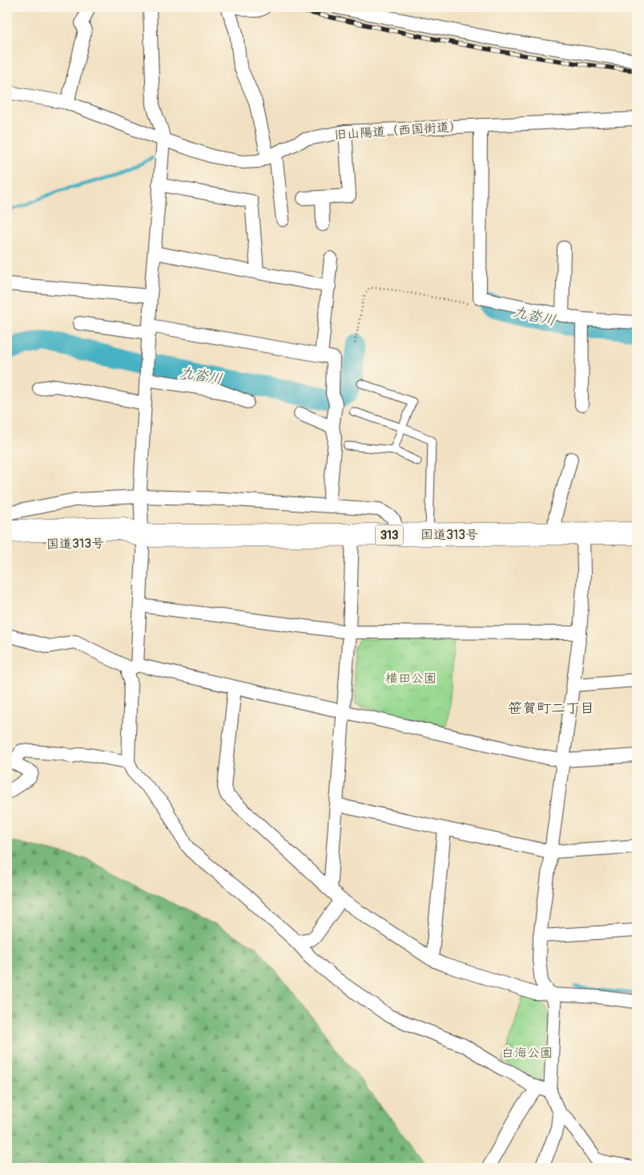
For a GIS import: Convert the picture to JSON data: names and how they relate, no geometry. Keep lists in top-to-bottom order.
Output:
{
  "streets": {
    "highway": ["国道313号", "313"],
    "street": ["旧山陽道（西国街道）"]
  },
  "districts": ["笹賀町二丁目"],
  "water": ["九沓川"],
  "parks": ["横田公園", "白海公園"]
}
